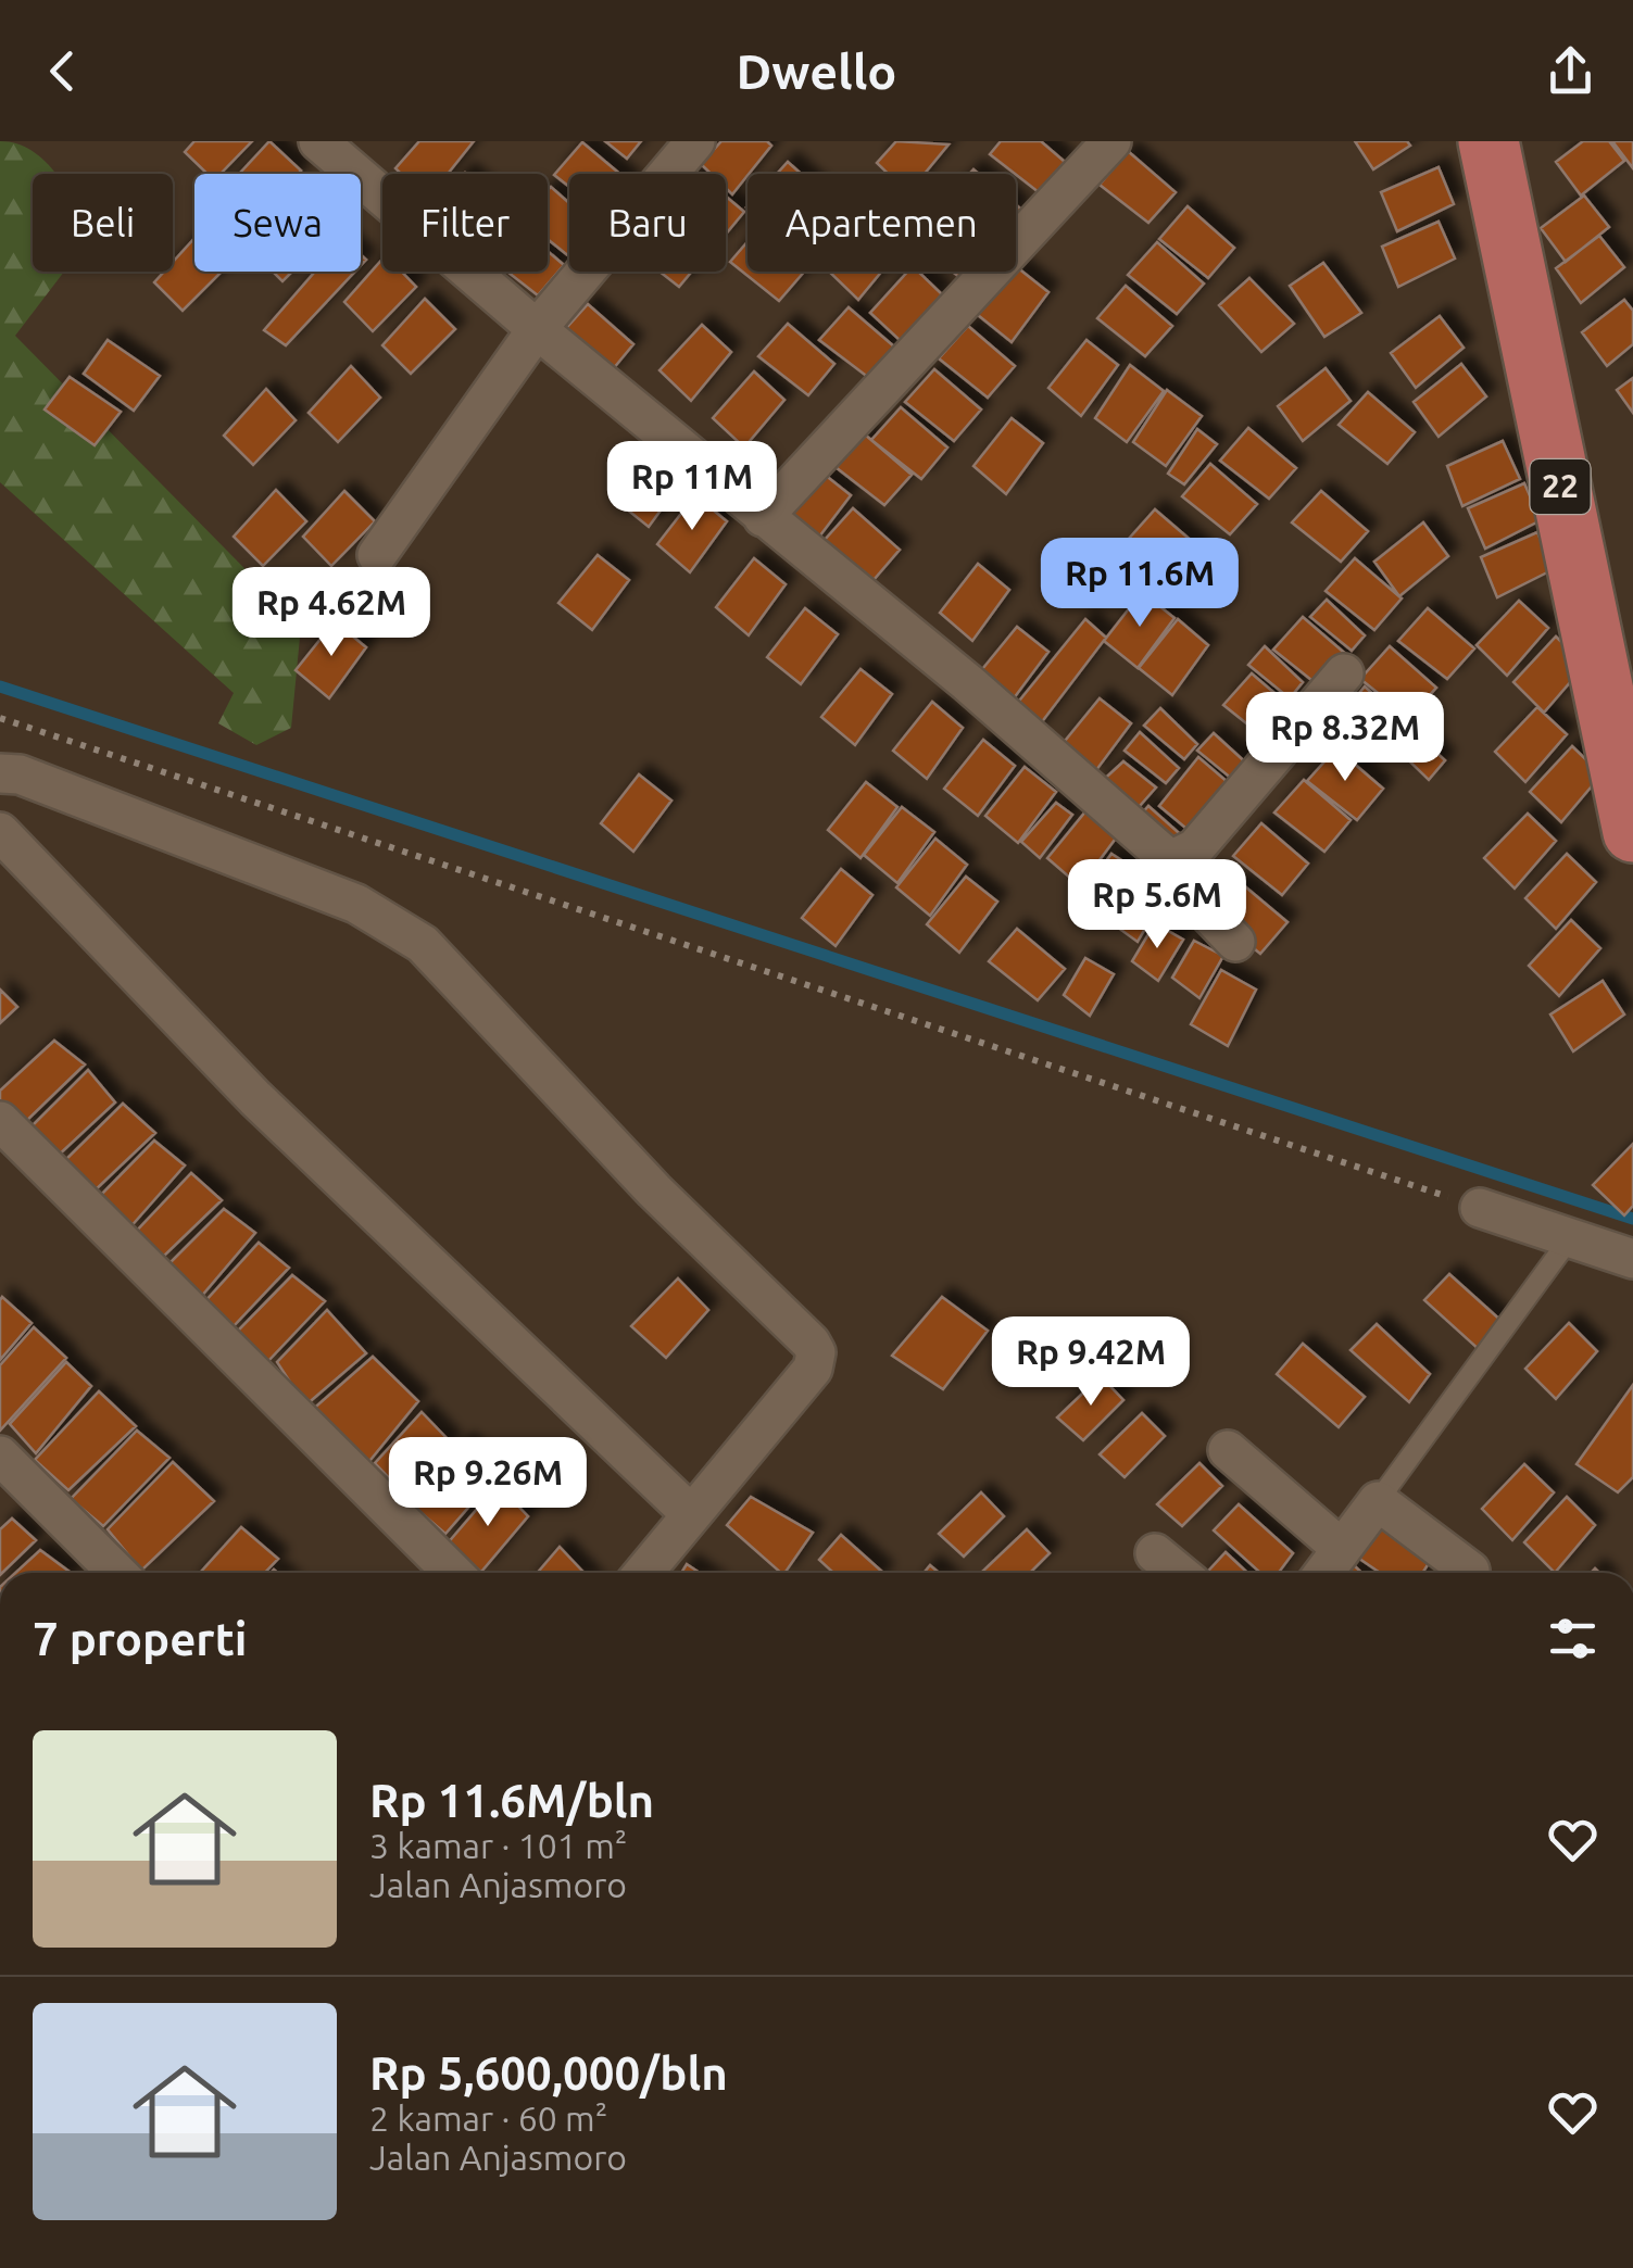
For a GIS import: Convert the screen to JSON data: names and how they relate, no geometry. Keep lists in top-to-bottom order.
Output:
{
  "streets": {
    "highway": ["22"]
  },
  "page": {
    "header": "Dwello",
    "chip": [
      "Beli",
      "Sewa",
      "Filter",
      "Baru",
      "Apartemen"
    ],
    "price": [
      "Rp 11M",
      "Rp 11.6M",
      "Rp 4.62M",
      "Rp 8.32M",
      "Rp 5.6M",
      "Rp 9.42M",
      "Rp 9.26M"
    ],
    "heading": "7 properti",
    "list": [
      {
        "name": "Rp 11.6M/bln",
        "note": "3 kamar · 101 m² · Jalan Anjasmoro"
      },
      {
        "name": "Rp 5,600,000/bln",
        "note": "2 kamar · 60 m² · Jalan Anjasmoro"
      }
    ]
  }
}
